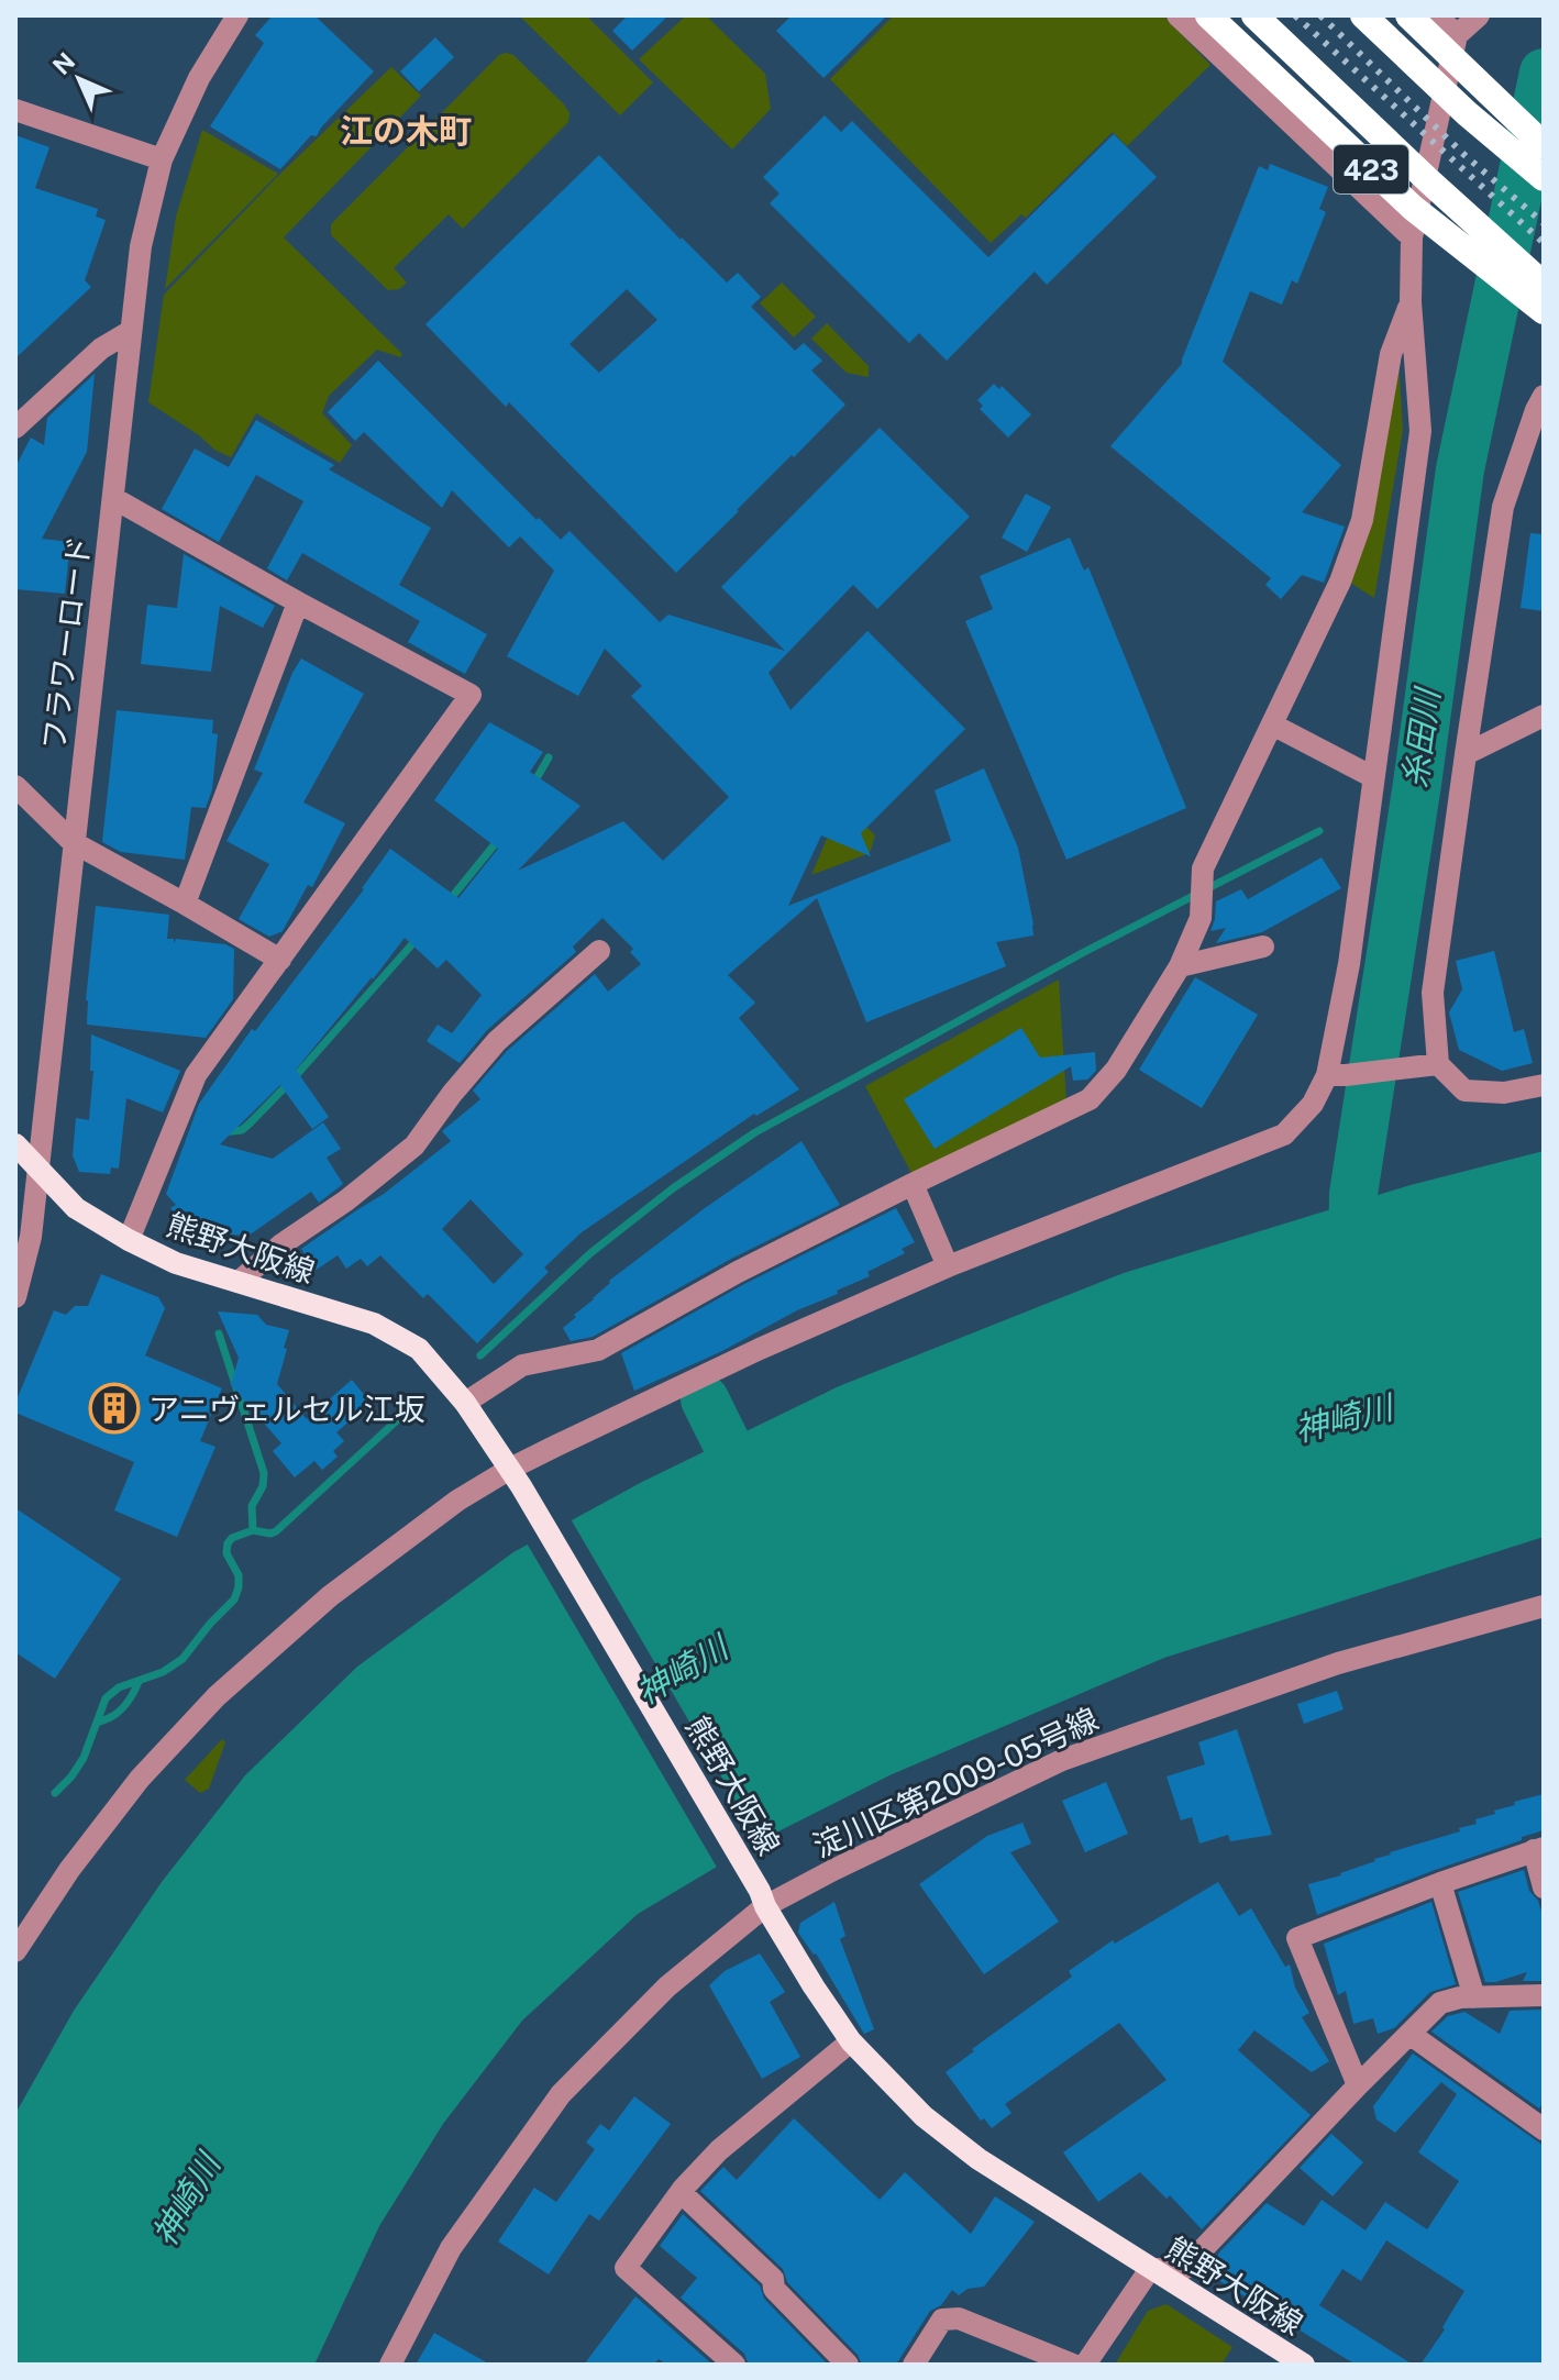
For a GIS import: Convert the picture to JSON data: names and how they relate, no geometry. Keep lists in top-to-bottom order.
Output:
{
  "streets": {
    "highway": ["423"],
    "main road": ["熊野大阪線"],
    "street": ["フラワーロード", "淀川区第2009-05号線"]
  },
  "crossings": [
    ["フラワーロード", "熊野大阪線"],
    ["熊野大阪線", "淀川区第2009-05号線"]
  ],
  "districts": ["江の木町"],
  "water": ["糸田川", "神崎川"],
  "places": {
    "building": ["アニヴェルセル江坂"]
  },
  "north": "top left"
}
